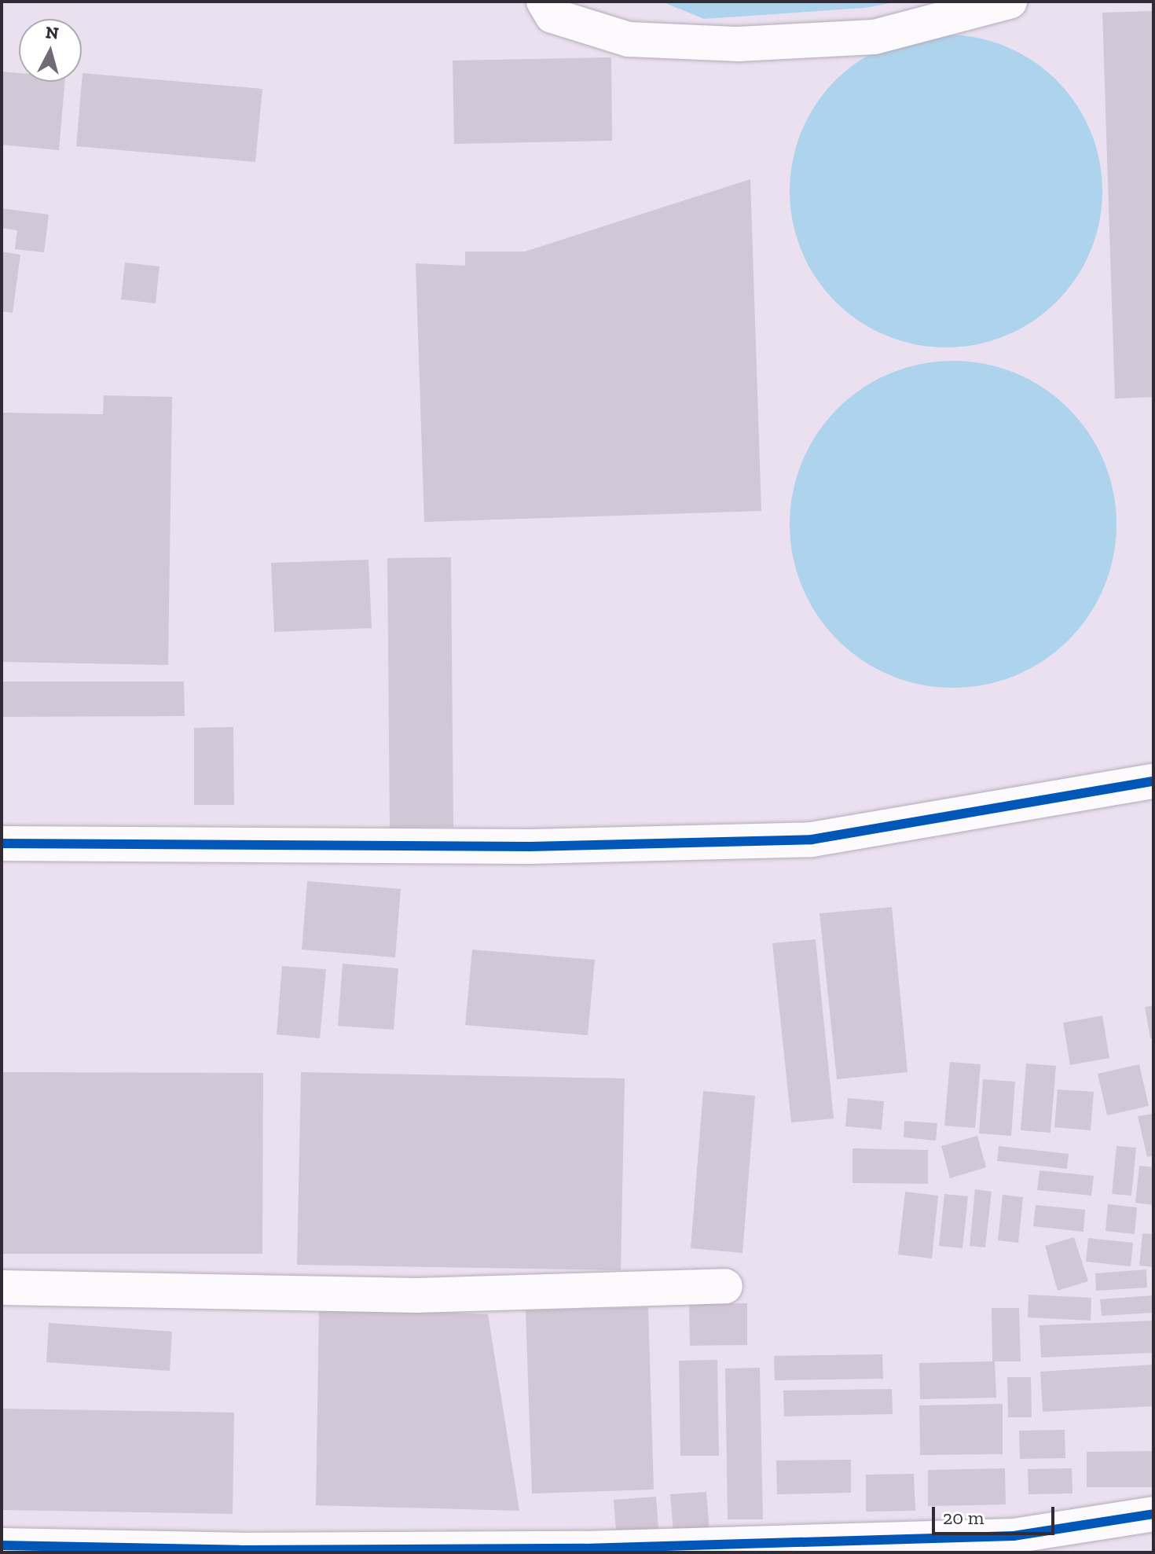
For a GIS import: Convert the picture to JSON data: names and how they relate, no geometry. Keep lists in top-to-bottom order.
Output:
{
  "scale_bar": "20 m",
  "north": "top"
}
